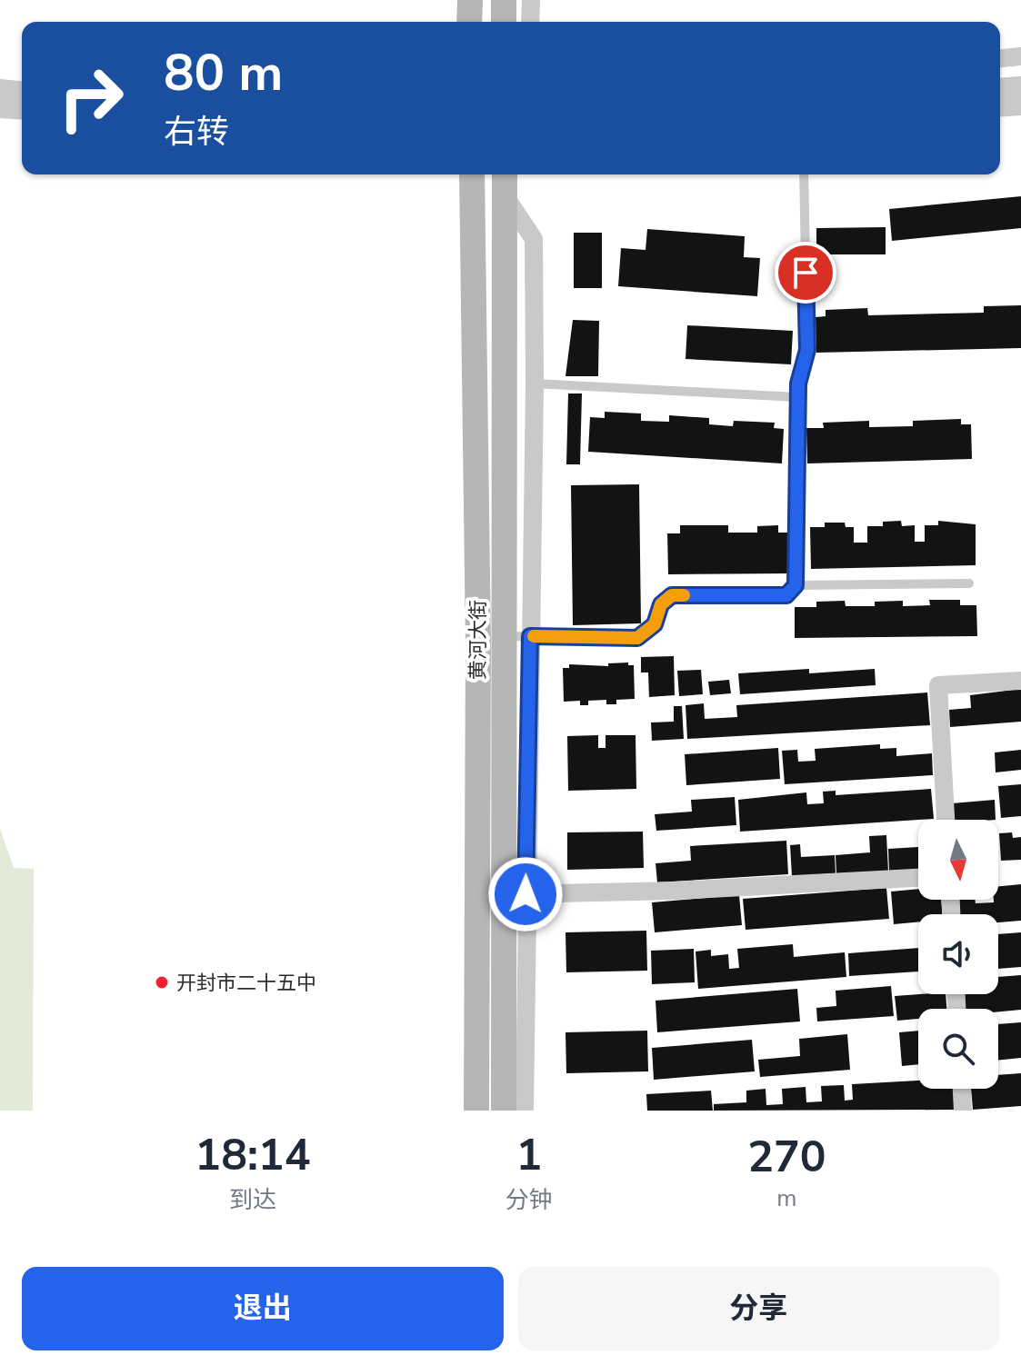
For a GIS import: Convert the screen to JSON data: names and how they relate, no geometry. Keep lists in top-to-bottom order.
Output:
{
  "streets": {
    "main road": ["黄河大街"]
  },
  "places": ["开封市二十五中"],
  "north": "bottom",
  "page": {
    "turn": ["80 m", "右转"],
    "eta": [
      "18:14",
      "到达",
      "1",
      "分钟",
      "270",
      "m"
    ],
    "buttons": ["退出", "分享"]
  }
}
